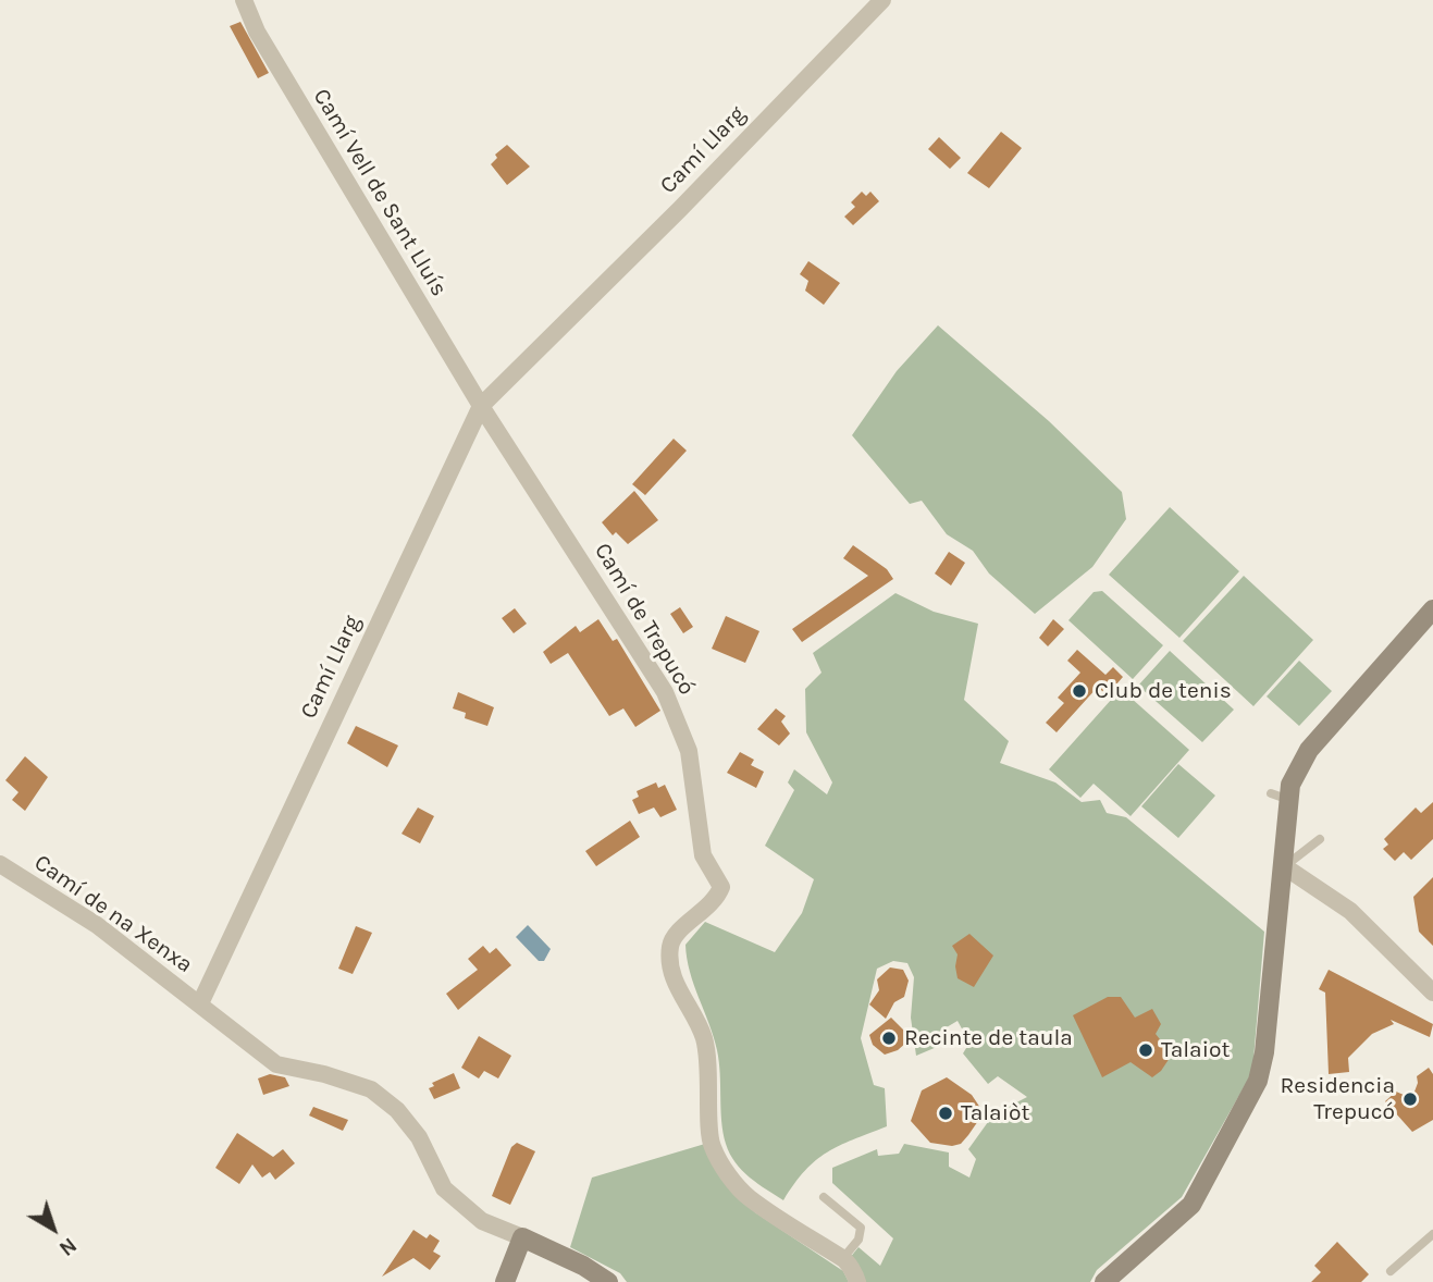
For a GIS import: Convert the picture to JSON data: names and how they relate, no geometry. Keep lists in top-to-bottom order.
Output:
{
  "streets": {
    "street": [
      "Camí Llarg",
      "Camí Vell de Sant Lluís",
      "Camí de Trepucó",
      "Camí de na Xenxa"
    ]
  },
  "crossings": [
    ["Camí Llarg", "Camí Vell de Sant Lluís"],
    ["Camí Llarg", "Camí de Trepucó"],
    ["Camí Llarg", "Camí de na Xenxa"],
    ["Camí Vell de Sant Lluís", "Camí de Trepucó"]
  ],
  "places": [
    "Club de tenis",
    "Recinte de taula",
    "Talaiot",
    "Residencia Trepucó",
    "Talaiòt"
  ],
  "north": "bottom right"
}
